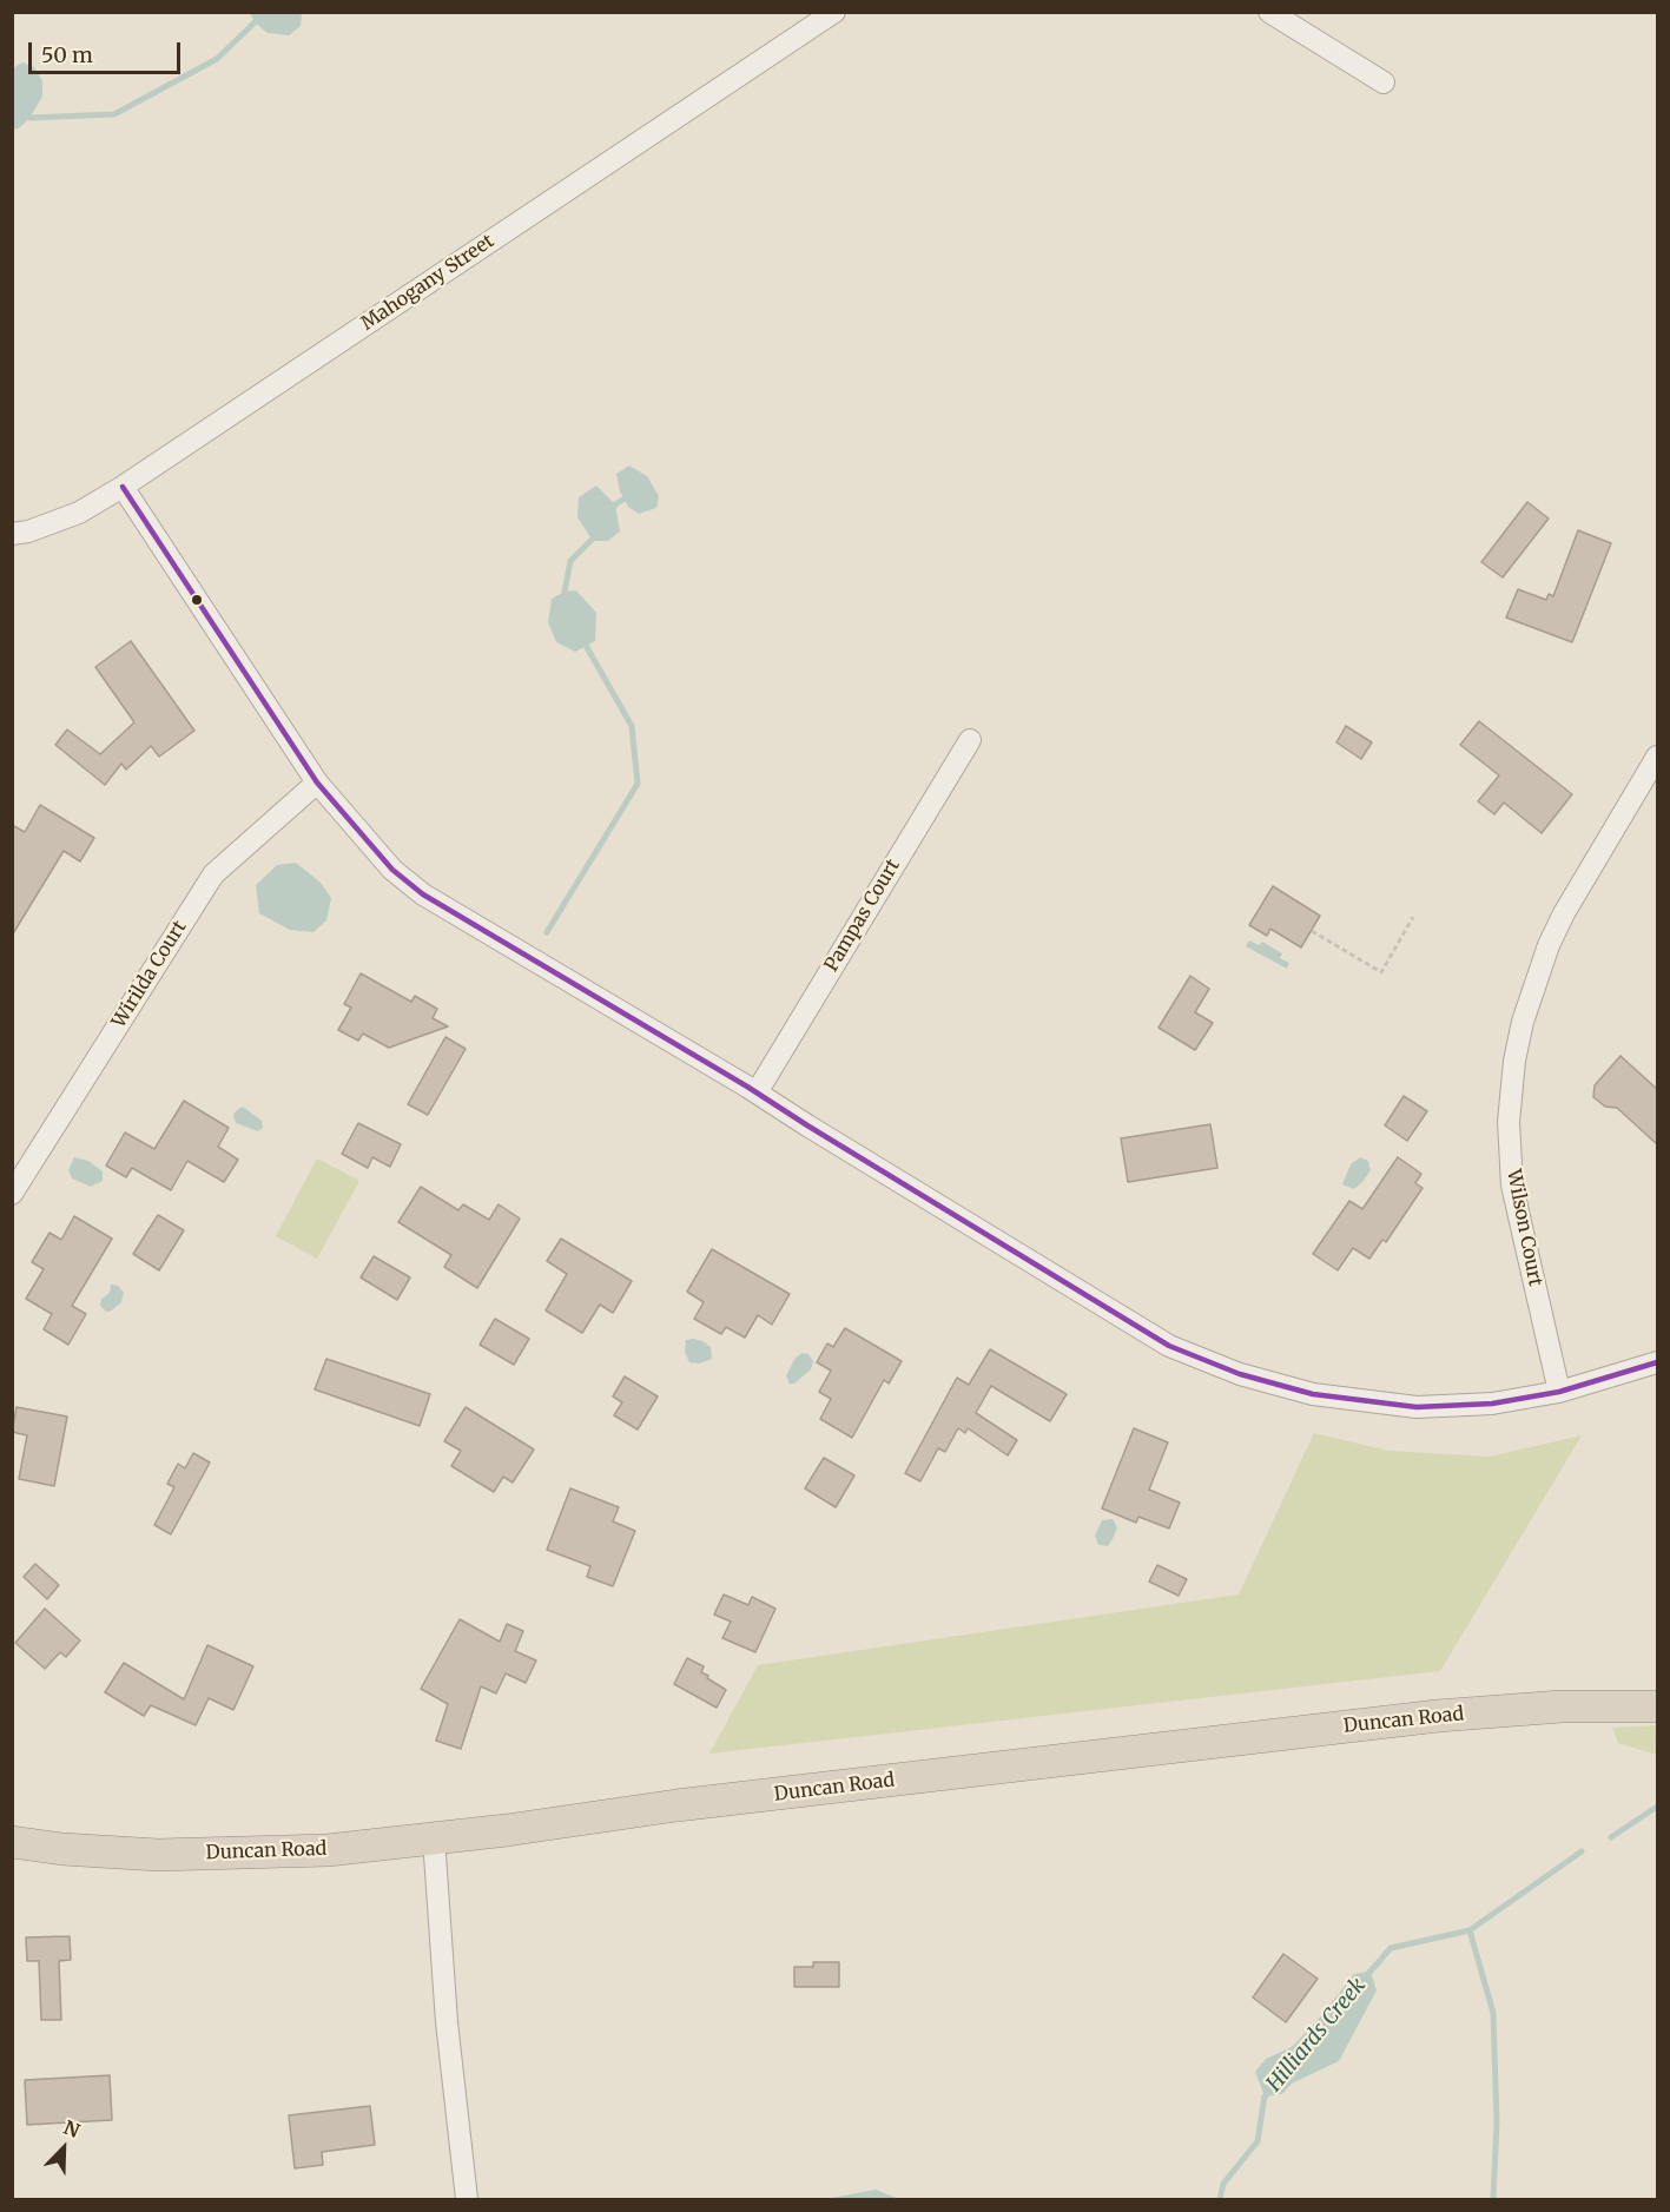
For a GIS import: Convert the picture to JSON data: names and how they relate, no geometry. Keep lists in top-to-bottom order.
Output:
{
  "streets": {
    "highway": ["Duncan Road"],
    "street": [
      "Mahogany Street",
      "Pampas Court",
      "Wirilda Court",
      "Wilson Court"
    ]
  },
  "water": ["Hilliards Creek"],
  "scale_bar": "50 m",
  "north": "top right"
}
